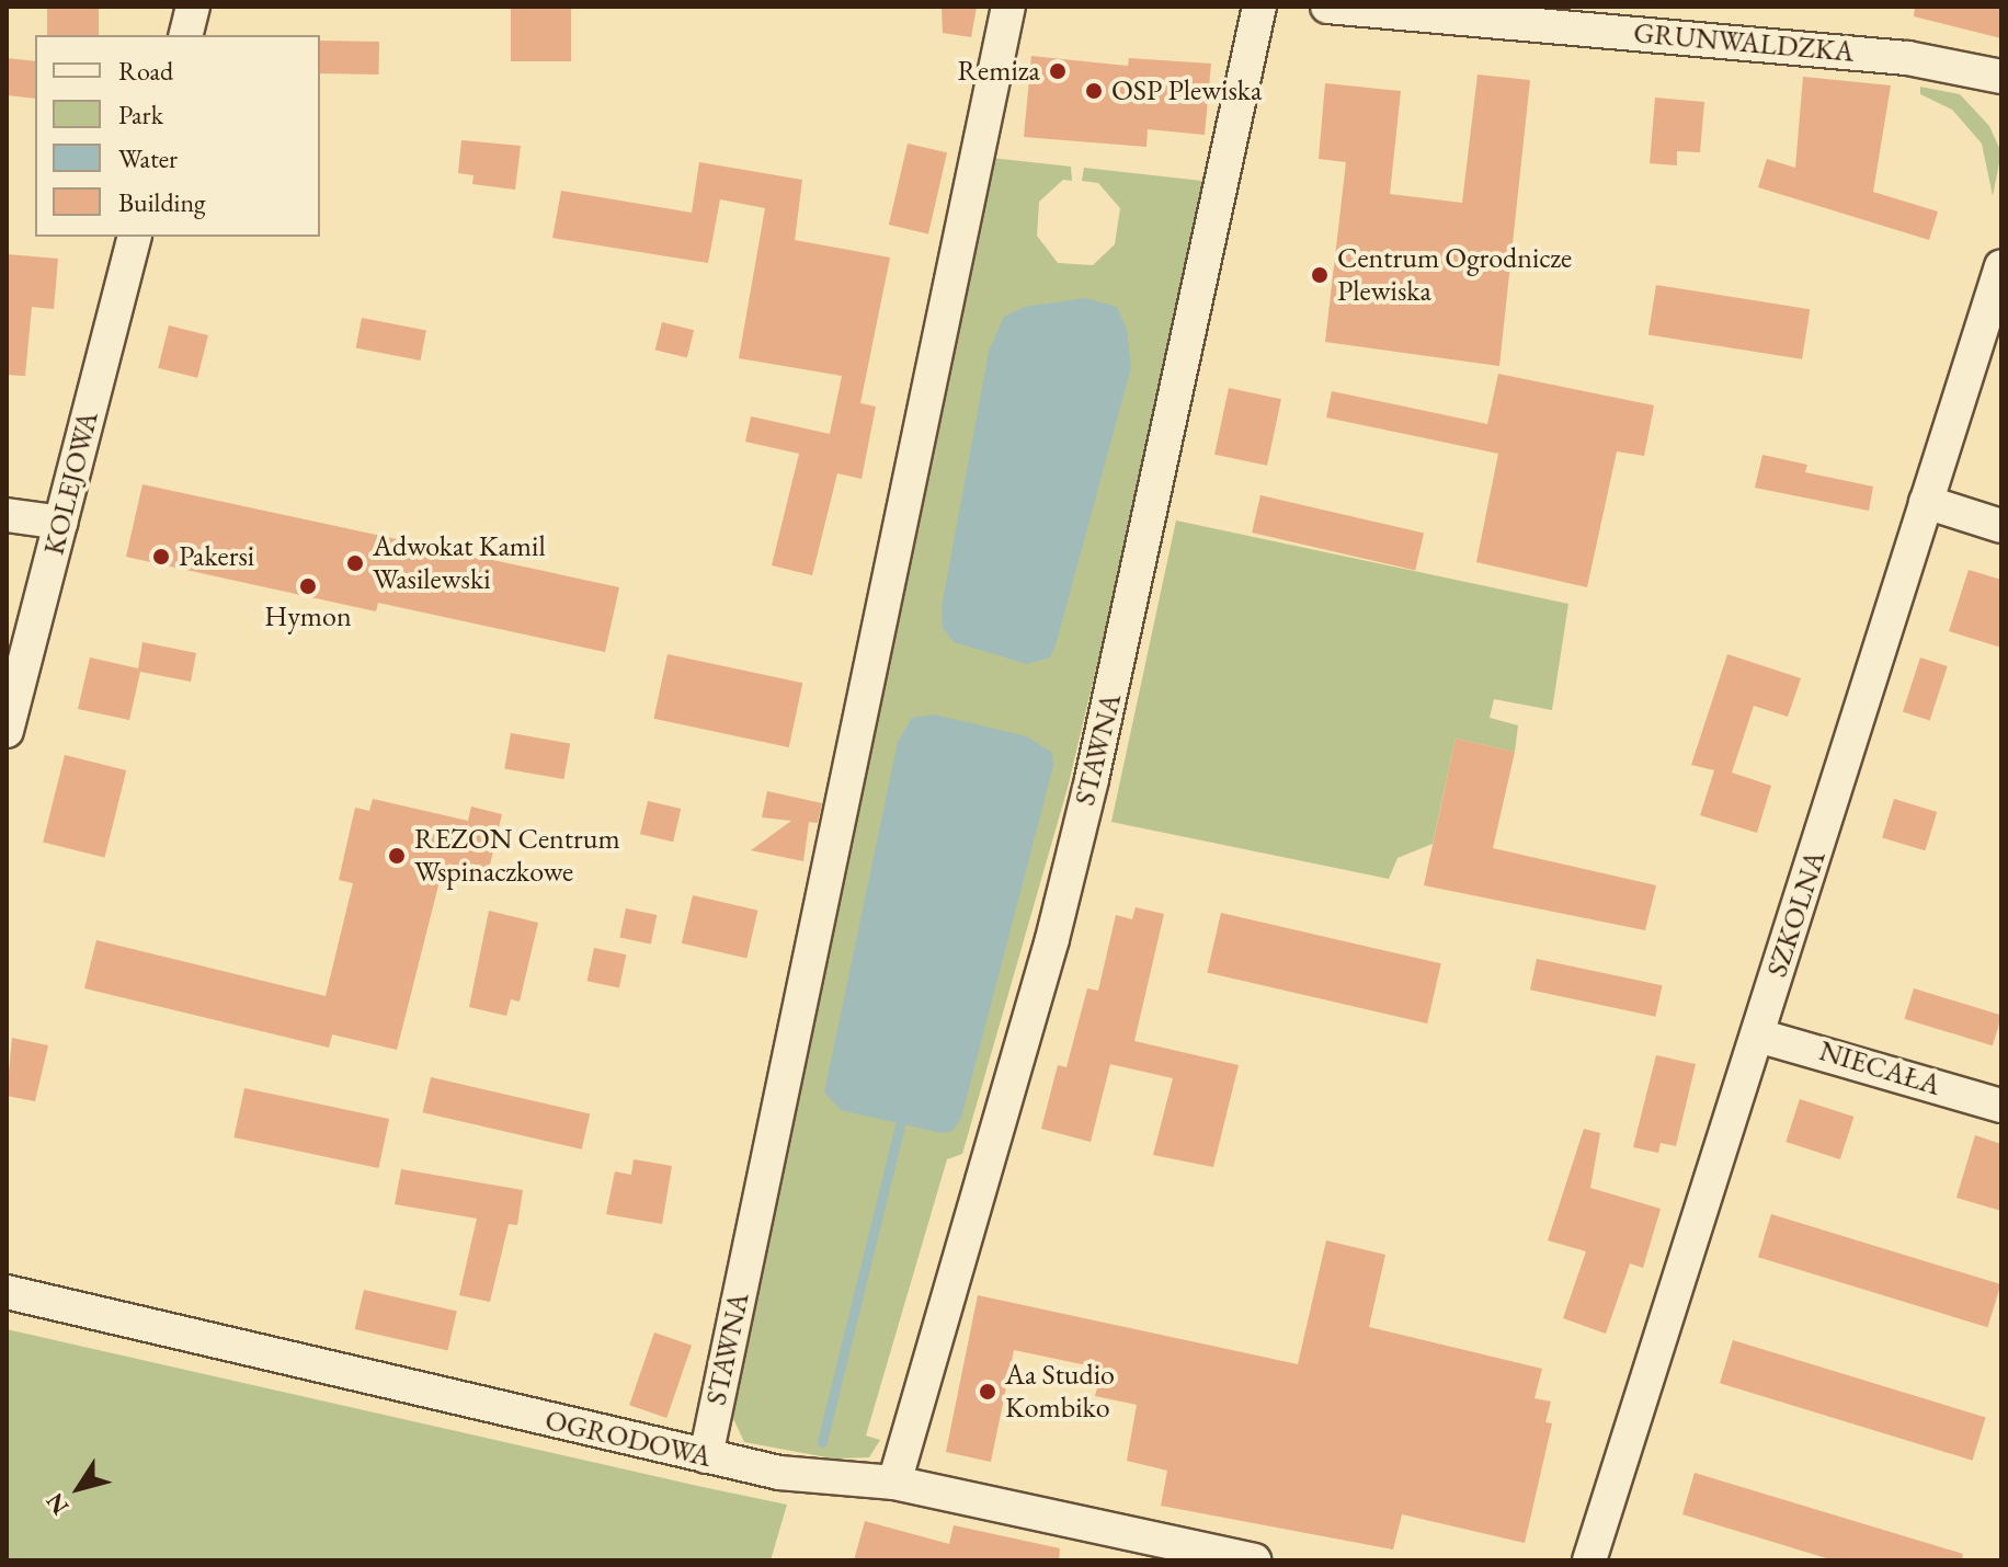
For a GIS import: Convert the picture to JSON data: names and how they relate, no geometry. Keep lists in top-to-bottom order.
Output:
{
  "streets": {
    "street": [
      "GRUNWALDZKA",
      "KOLEJOWA",
      "STAWNA",
      "SZKOLNA",
      "NIECAŁA",
      "OGRODOWA"
    ]
  },
  "crossings": [
    ["STAWNA", "OGRODOWA"],
    ["SZKOLNA", "NIECAŁA"]
  ],
  "places": [
    "Remiza",
    "OSP Plewiska",
    "Centrum Ogrodnicze Plewiska",
    "Pakersi",
    "Adwokat Kamil Wasilewski",
    "Hymon",
    "REZON Centrum Wspinaczkowe",
    "Aa Studio Kombiko"
  ],
  "legend": [
    "Road",
    "Park",
    "Water",
    "Building"
  ],
  "north": "bottom left"
}
